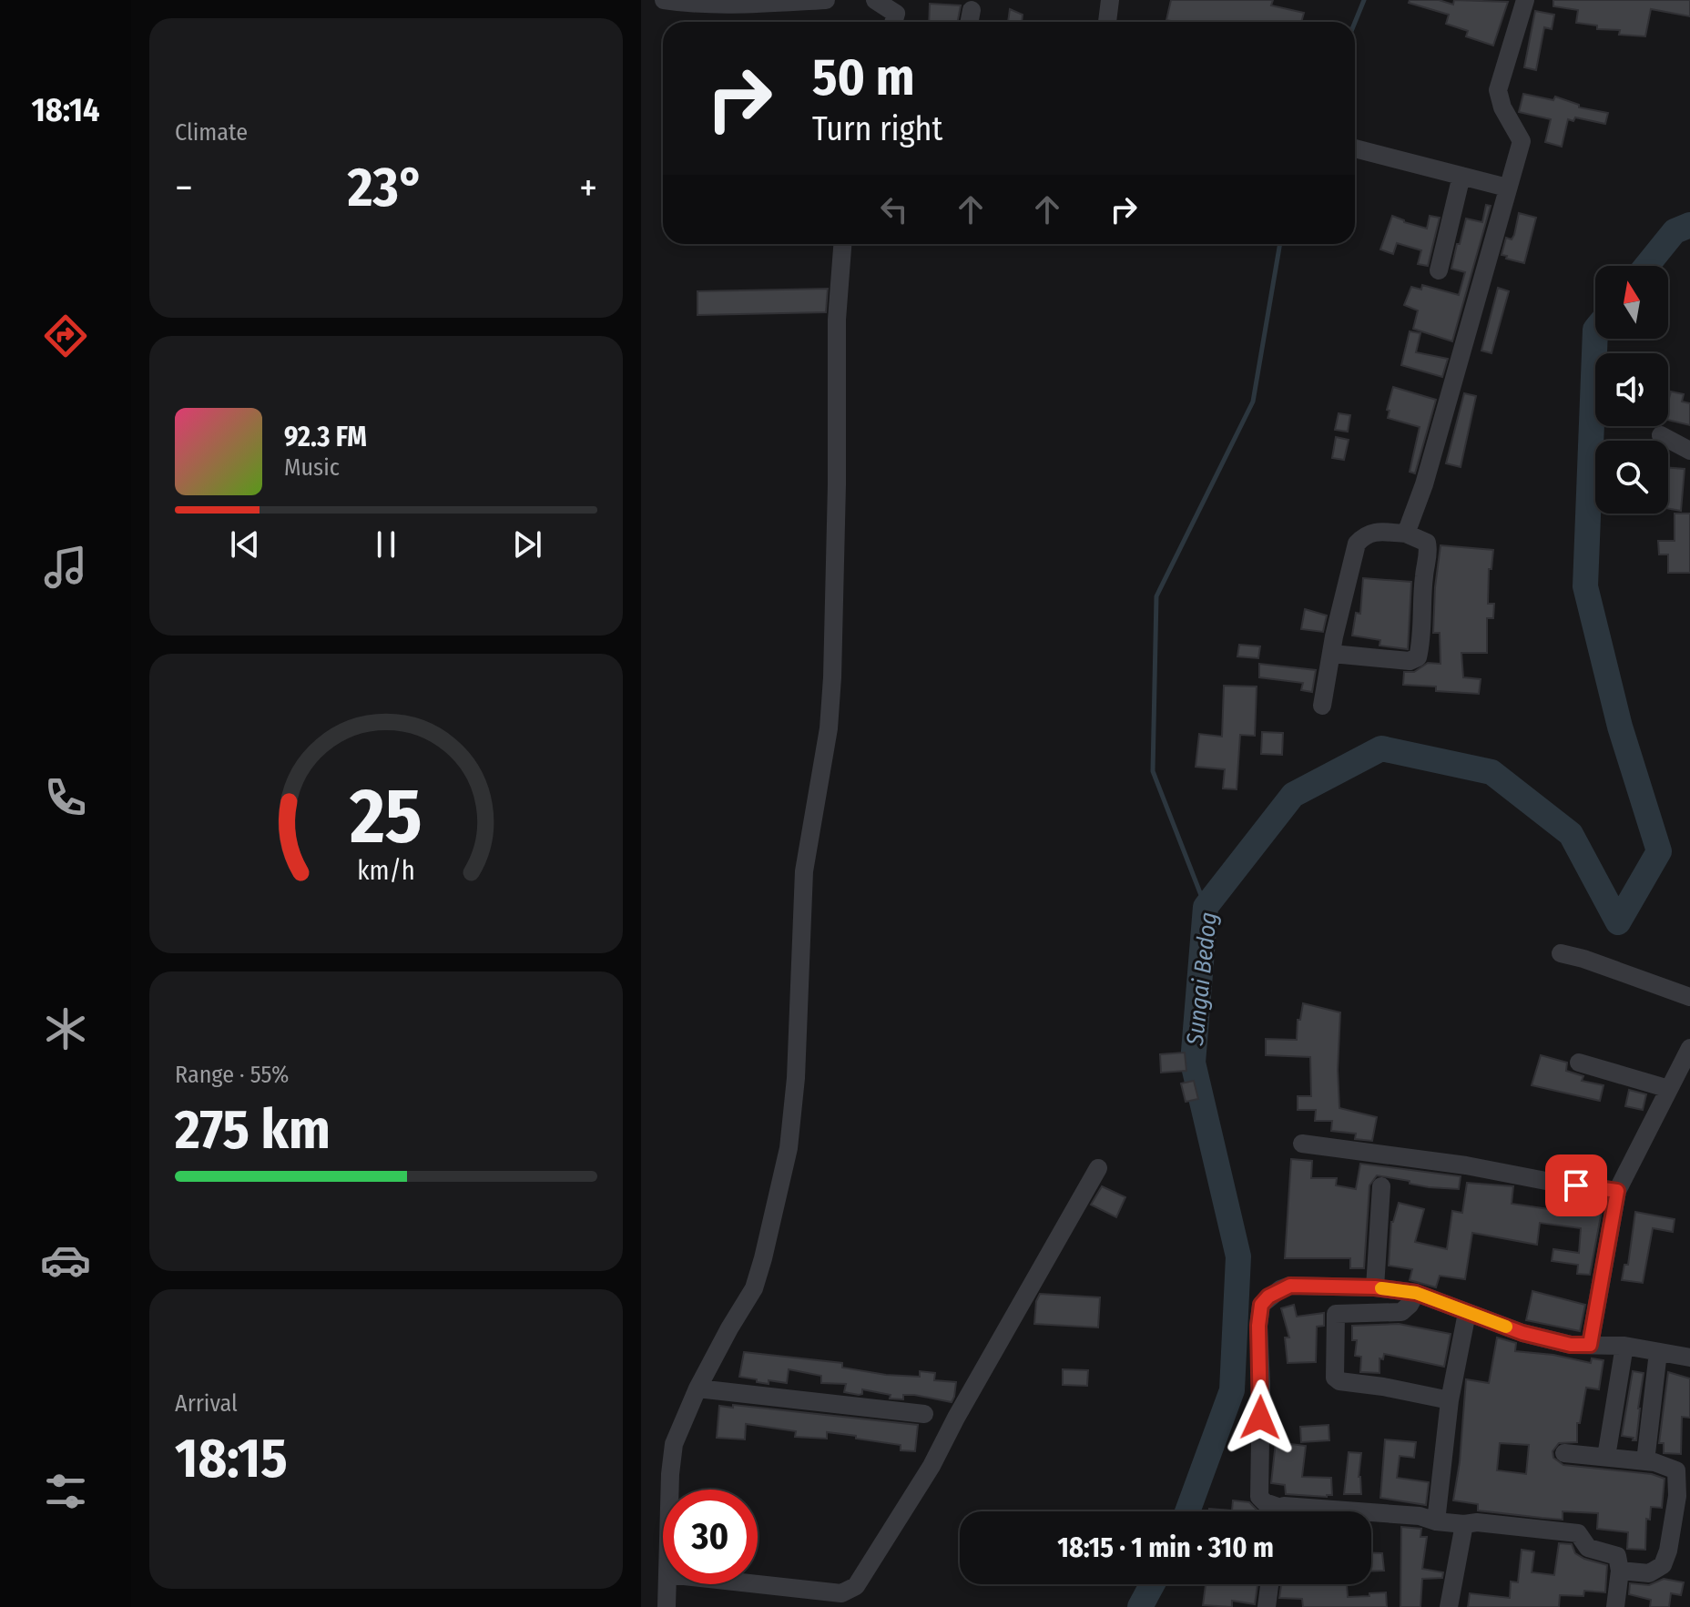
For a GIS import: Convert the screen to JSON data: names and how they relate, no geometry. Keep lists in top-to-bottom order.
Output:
{
  "water": ["Sungai Bedog"],
  "north": "top",
  "page": {
    "tabs": "18:14",
    "tile": [
      "Climate",
      ["Range · 55%", "275 km"],
      ["Arrival", "18:15"]
    ],
    "turn": ["50 m", "Turn right"],
    "heat": ["−", "23°", "+"],
    "song": ["92.3 FM", "Music"],
    "limit": "30",
    "trip": "18:15 · 1 min · 310 m",
    "gauge": ["25", "km/h"]
  }
}
